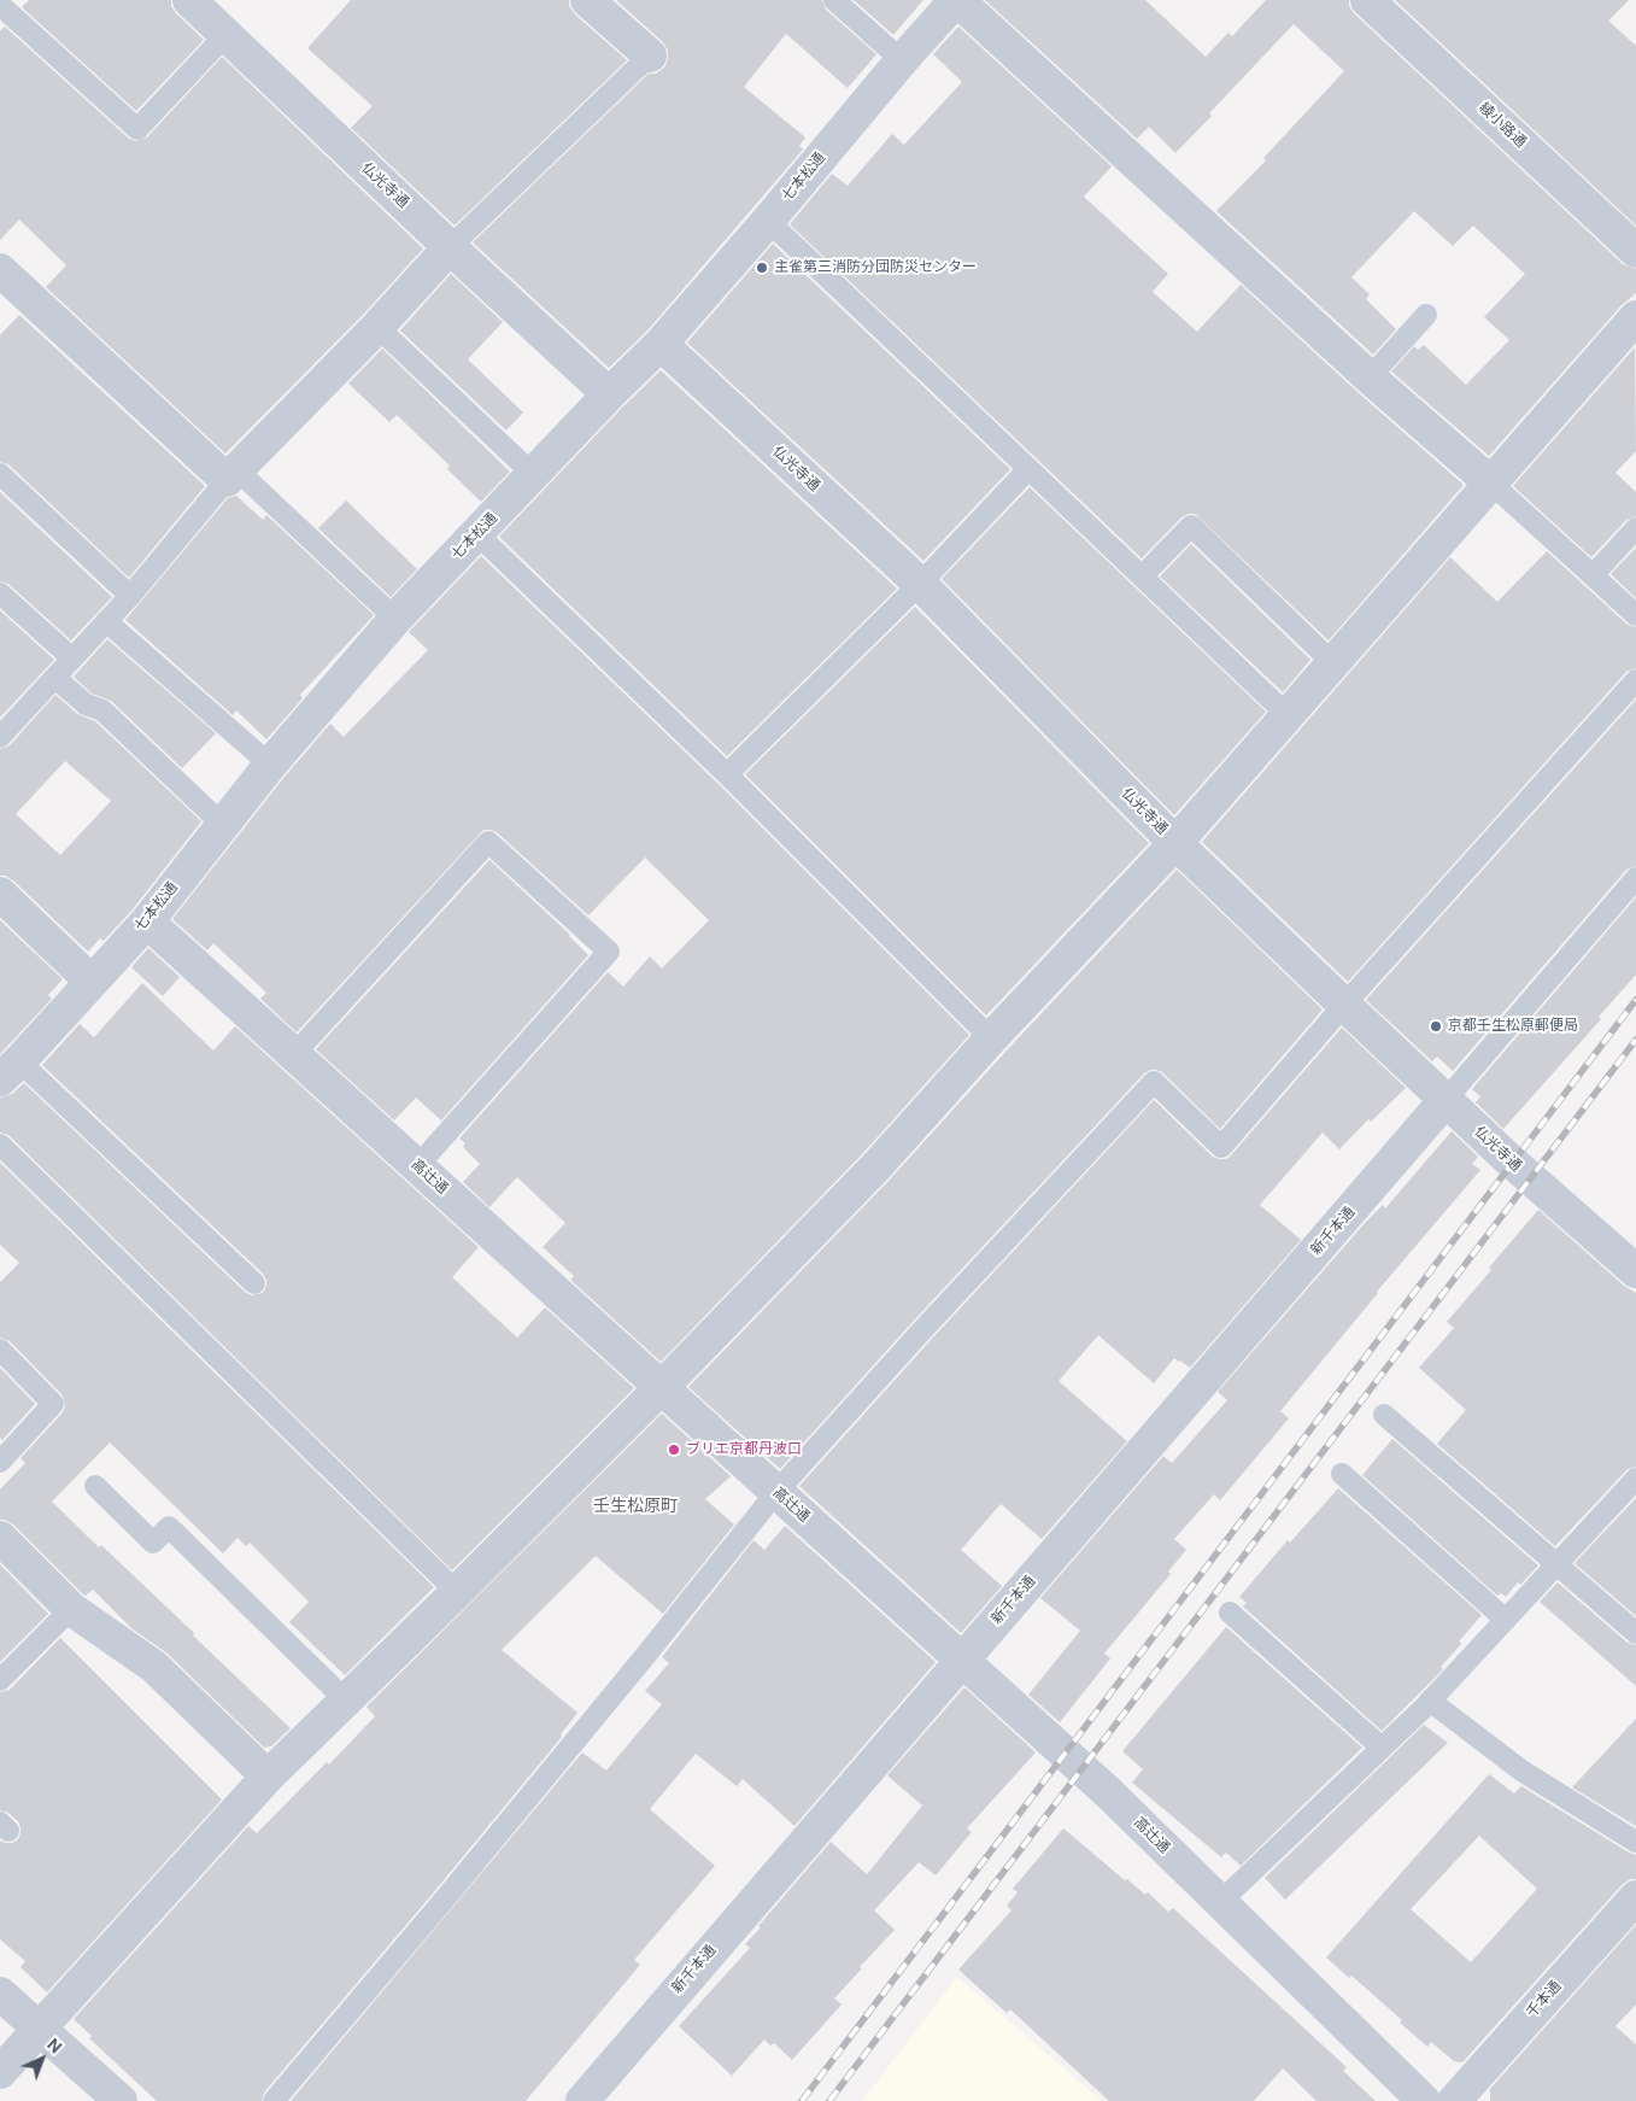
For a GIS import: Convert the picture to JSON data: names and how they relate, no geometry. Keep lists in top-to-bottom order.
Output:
{
  "streets": {
    "street": [
      "綾小路通",
      "七本松通",
      "仏光寺通",
      "高辻通",
      "新千本通",
      "千本通"
    ]
  },
  "crossings": [
    ["七本松通", "仏光寺通"],
    ["七本松通", "高辻通"],
    ["仏光寺通", "新千本通"],
    ["高辻通", "新千本通"]
  ],
  "districts": ["壬生松原町"],
  "places": ["主雀第三消防分団防災センター", "京都壬生松原郵便局", "ブリエ京都丹波口"],
  "north": "top right"
}
